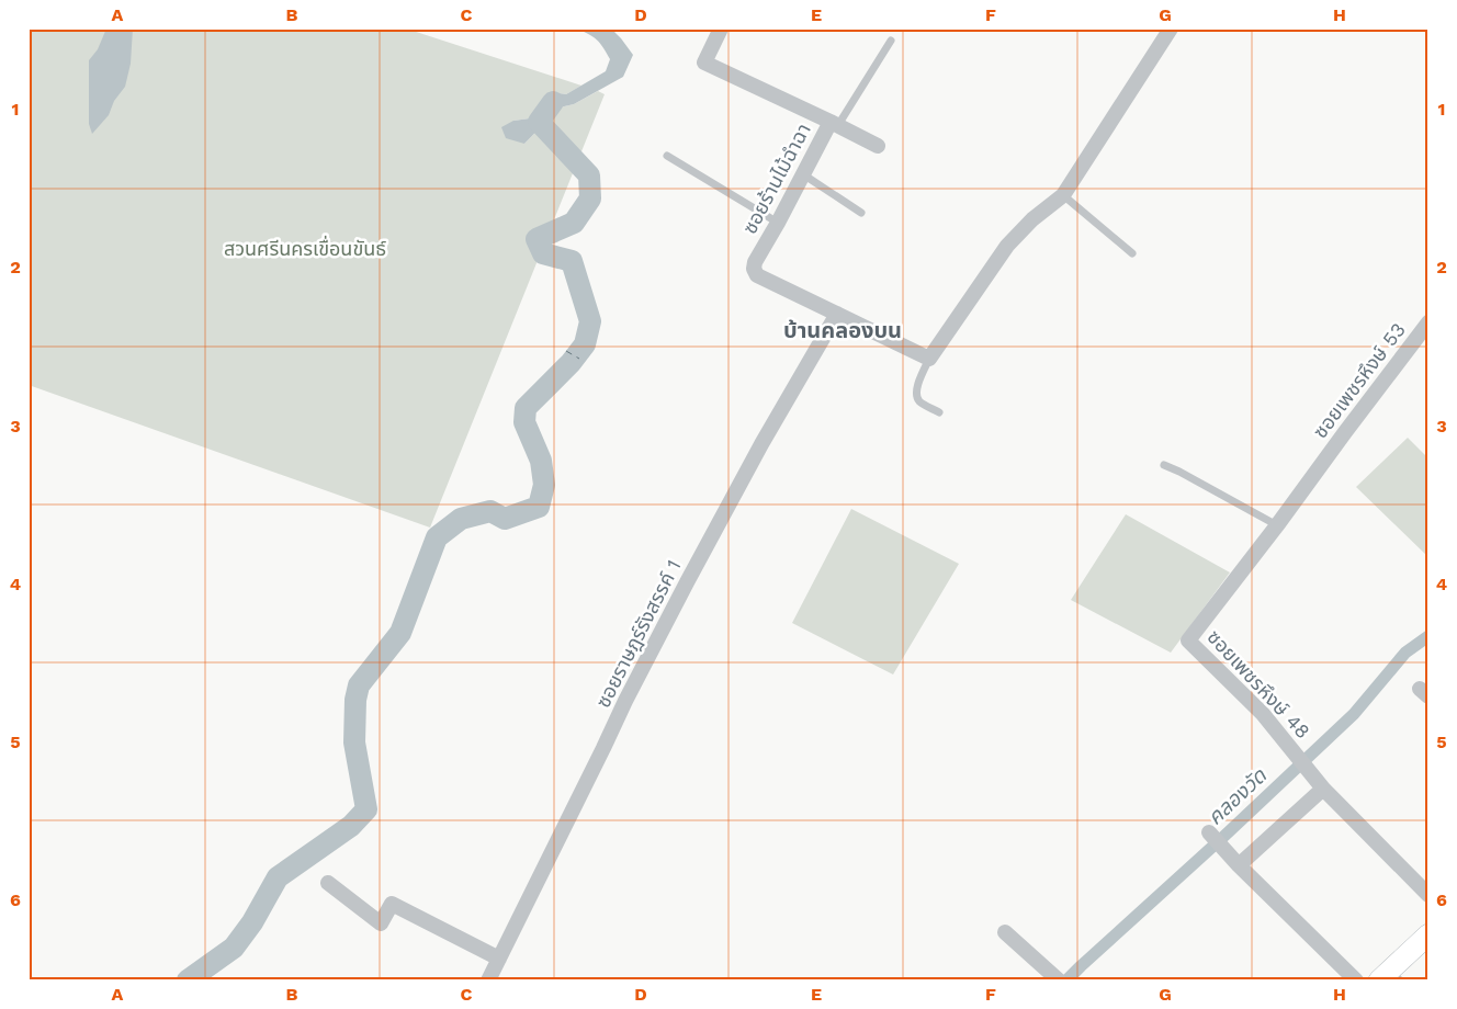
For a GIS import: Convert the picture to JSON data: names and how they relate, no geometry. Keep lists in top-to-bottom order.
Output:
{
  "streets": {
    "street": [
      "ซอยร้านไม้ฉำฉา",
      "ซอยเพชรหึงษ์ 53",
      "ซอยราษฎร์รังสรรค์ 1",
      "ซอยเพชรหึงษ์ 48"
    ]
  },
  "crossings": [
    ["ซอยร้านไม้ฉำฉา", "ซอยราษฎร์รังสรรค์ 1"],
    ["ซอยเพชรหึงษ์ 53", "ซอยเพชรหึงษ์ 48"]
  ],
  "districts": ["บ้านคลองบน"],
  "water": ["คลองวัด"],
  "parks": ["สวนศรีนครเขื่อนขันธ์"],
  "grid": {
    "columns": [
      "A",
      "B",
      "C",
      "D",
      "E",
      "F",
      "G",
      "H"
    ],
    "rows": [
      "1",
      "2",
      "3",
      "4",
      "5",
      "6"
    ]
  }
}
